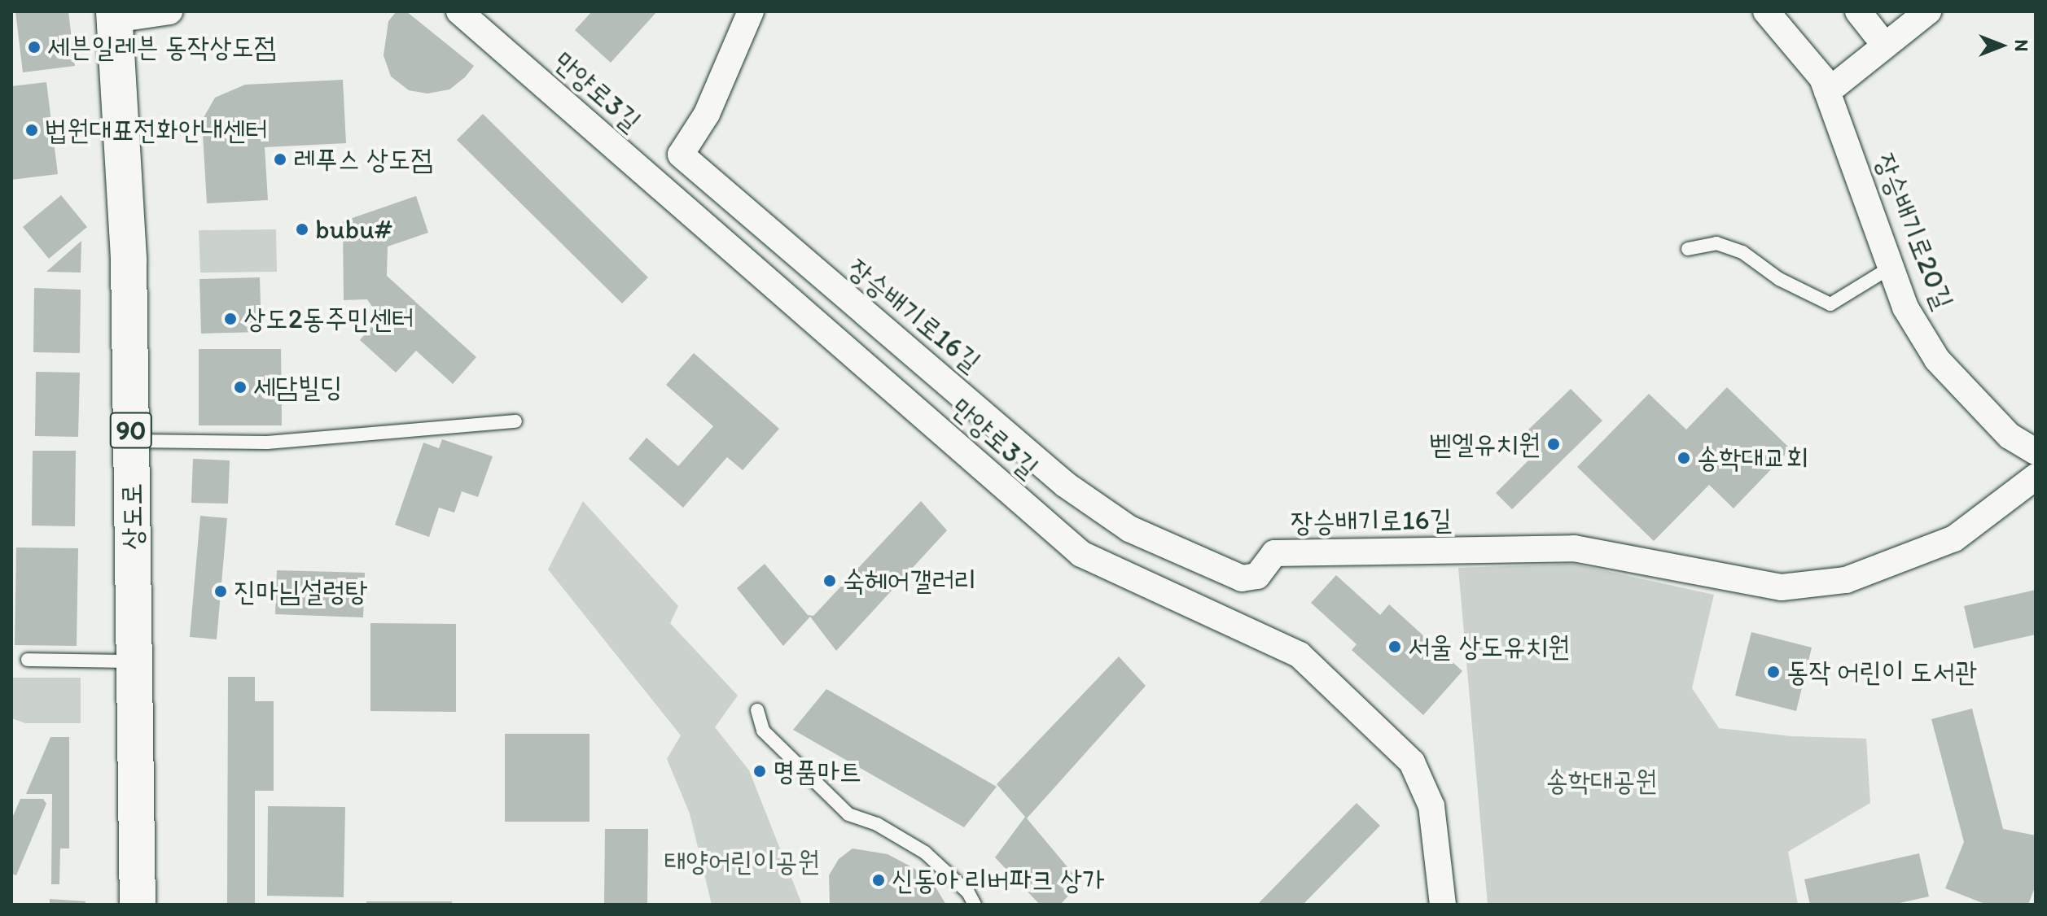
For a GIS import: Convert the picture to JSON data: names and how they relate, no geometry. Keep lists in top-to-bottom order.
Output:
{
  "streets": {
    "main road": ["90", "상도로"],
    "street": ["만양로3길", "장승배기로20길", "장승배기로16길"]
  },
  "parks": ["송학대공원", "태양어린이공원"],
  "places": [
    "세븐일레븐 동작상도점",
    "법원대표전화안내센터",
    "레푸스 상도점",
    "bubu#",
    "상도2동주민센터",
    "세담빌딩",
    "벧엘유치원",
    "송학대교회",
    "숙헤어갤러리",
    "진마님설렁탕",
    "서울 상도유치원",
    "동작 어린이 도서관",
    "명품마트",
    "신동아 리버파크 상가"
  ],
  "north": "right"
}
